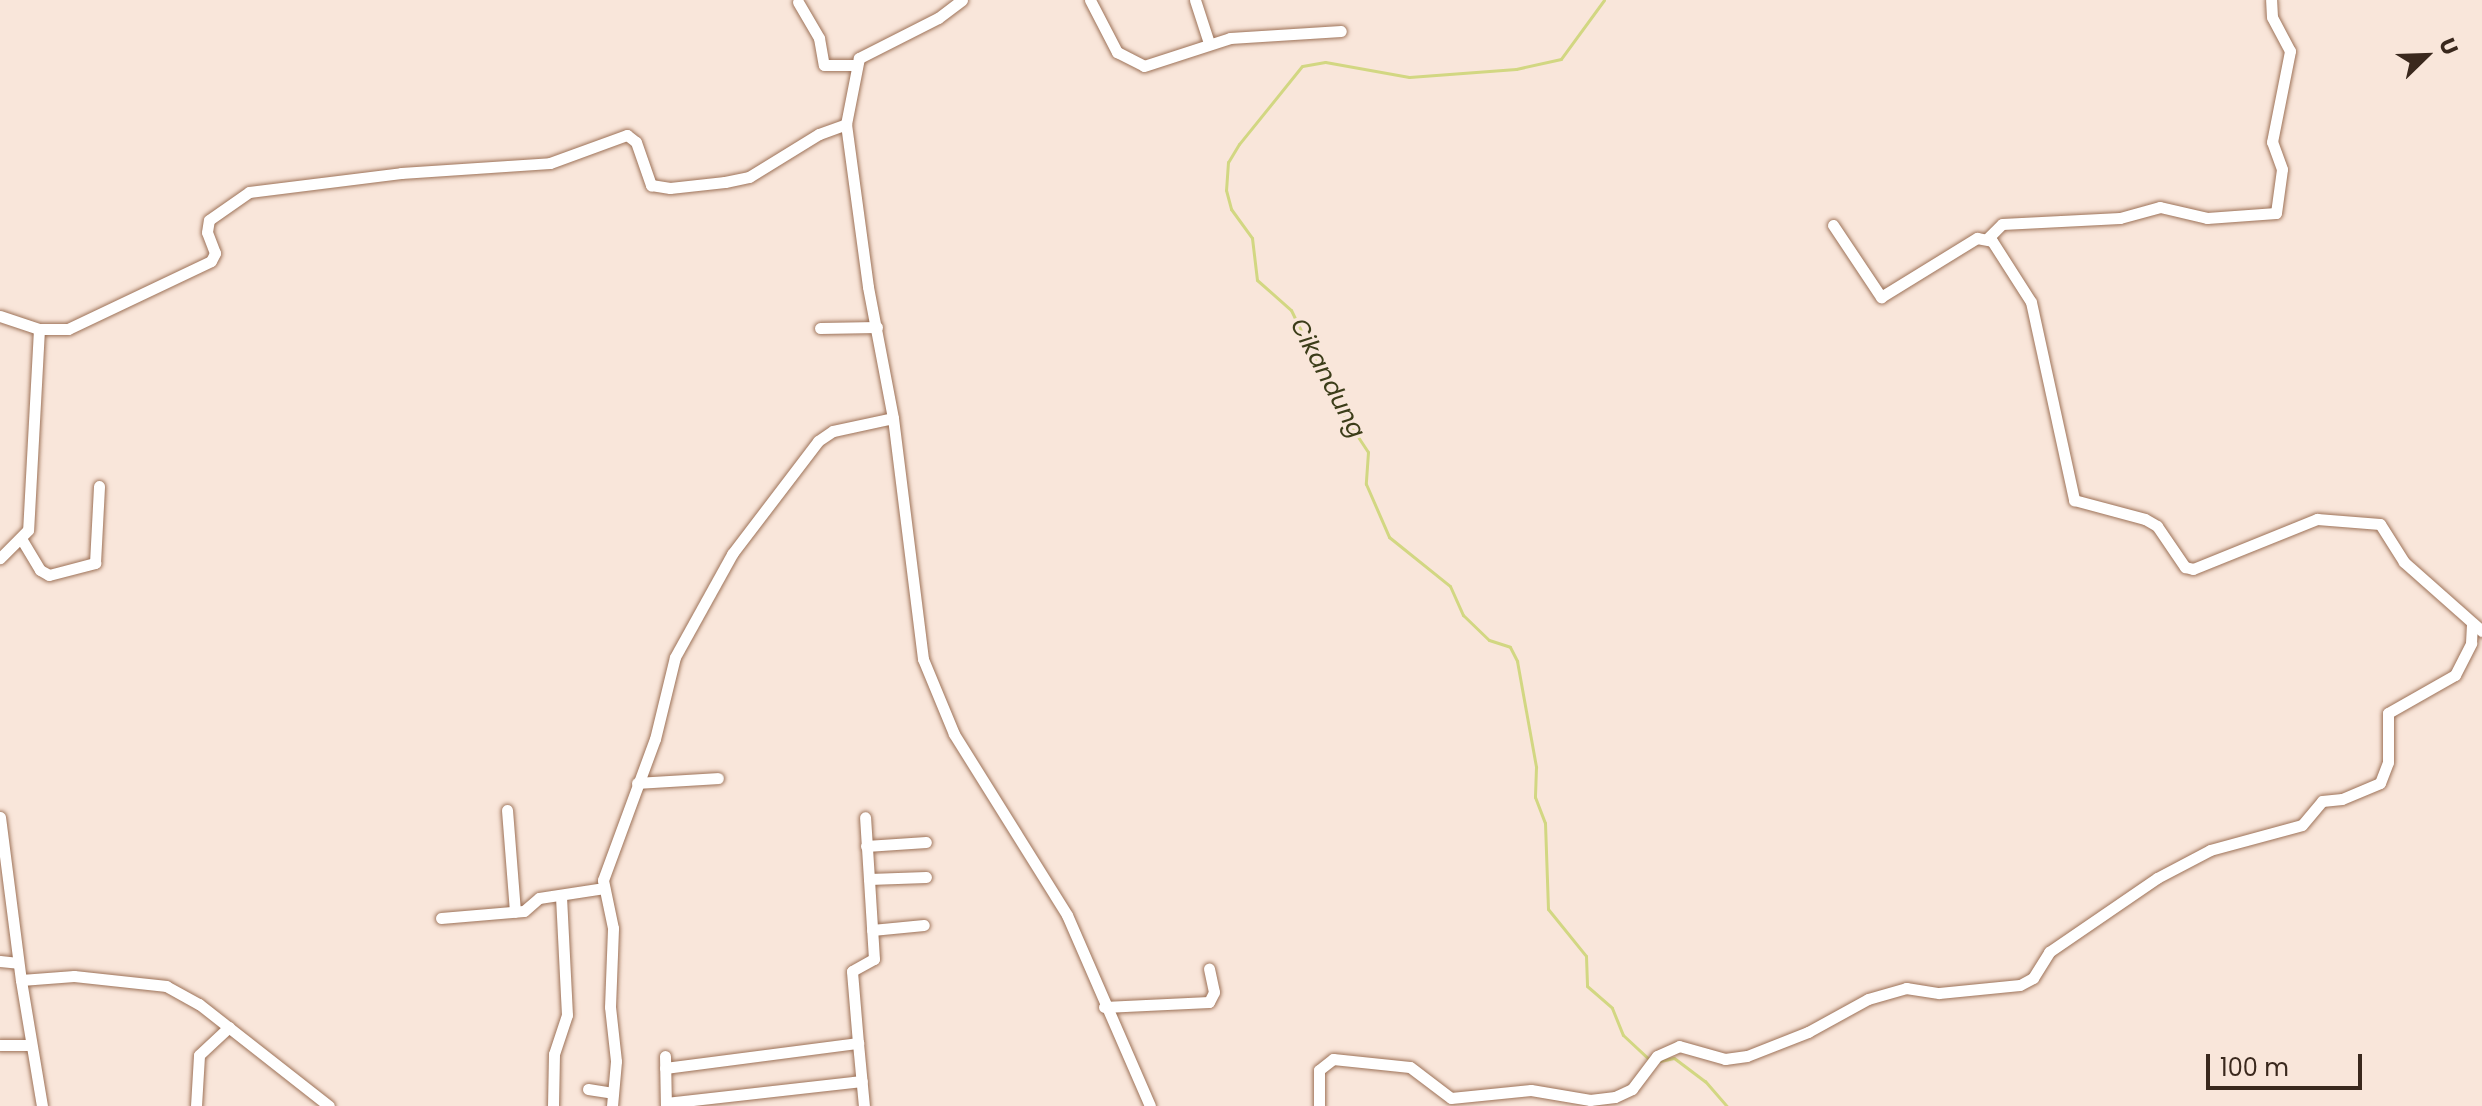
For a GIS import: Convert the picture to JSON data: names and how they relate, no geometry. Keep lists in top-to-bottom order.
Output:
{
  "water": ["Cikandung"],
  "scale_bar": "100 m",
  "north": "top right"
}
